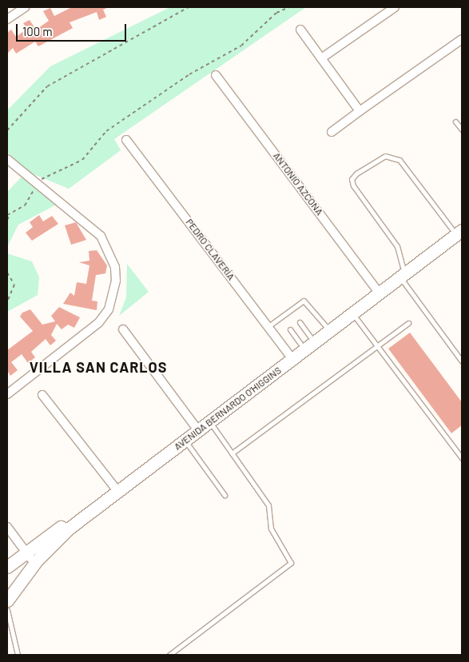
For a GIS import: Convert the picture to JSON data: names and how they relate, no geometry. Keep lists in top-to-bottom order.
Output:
{
  "streets": {
    "main road": ["AVENIDA BERNARDO O'HIGGINS"],
    "street": ["ANTONIO AZCONA", "PEDRO CLAVERÍA"]
  },
  "crossings": [
    ["ANTONIO AZCONA", "AVENIDA BERNARDO O'HIGGINS"],
    ["PEDRO CLAVERÍA", "AVENIDA BERNARDO O'HIGGINS"]
  ],
  "districts": ["VILLA SAN CARLOS"],
  "scale_bar": "100 m"
}
